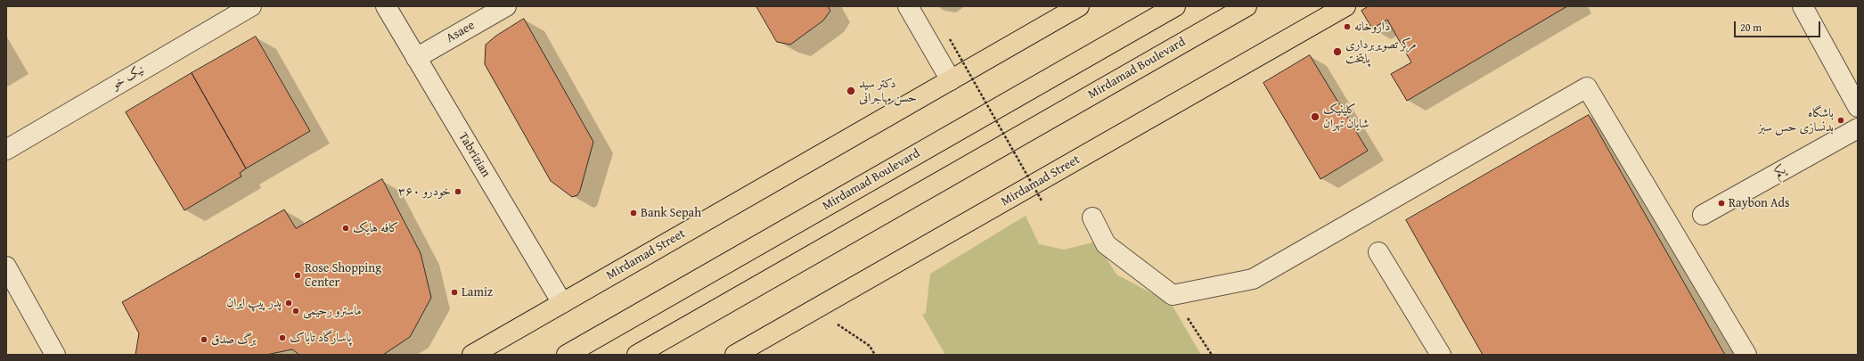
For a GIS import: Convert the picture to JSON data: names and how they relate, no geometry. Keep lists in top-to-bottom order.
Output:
{
  "streets": {
    "main road": ["Mirdamad Boulevard", "Mirdamad Street"],
    "street": [
      "Asaee",
      "نیک خو",
      "Tabrizian",
      "یکم"
    ]
  },
  "crossings": [
    ["Asaee", "Tabrizian"],
    ["Tabrizian", "Mirdamad Street"]
  ],
  "places": [
    "داروخانه",
    "مرکز تصویربرداری پایتخت",
    "دکتر سید حسن مهاجرانی",
    "کلینیک شایان تهران",
    "باشگاه بدنسازی حس سبز",
    "خودرو ۳۶۰",
    "Raybon Ads",
    "Bank Sepah",
    "کافه هایک",
    "Rose Shopping Center",
    "Lamiz",
    "پدر پیپ ایران",
    "ماسترو رحیمی",
    "پاسارگاد تاباک",
    "برگ صدق"
  ],
  "scale_bar": "20 m"
}
